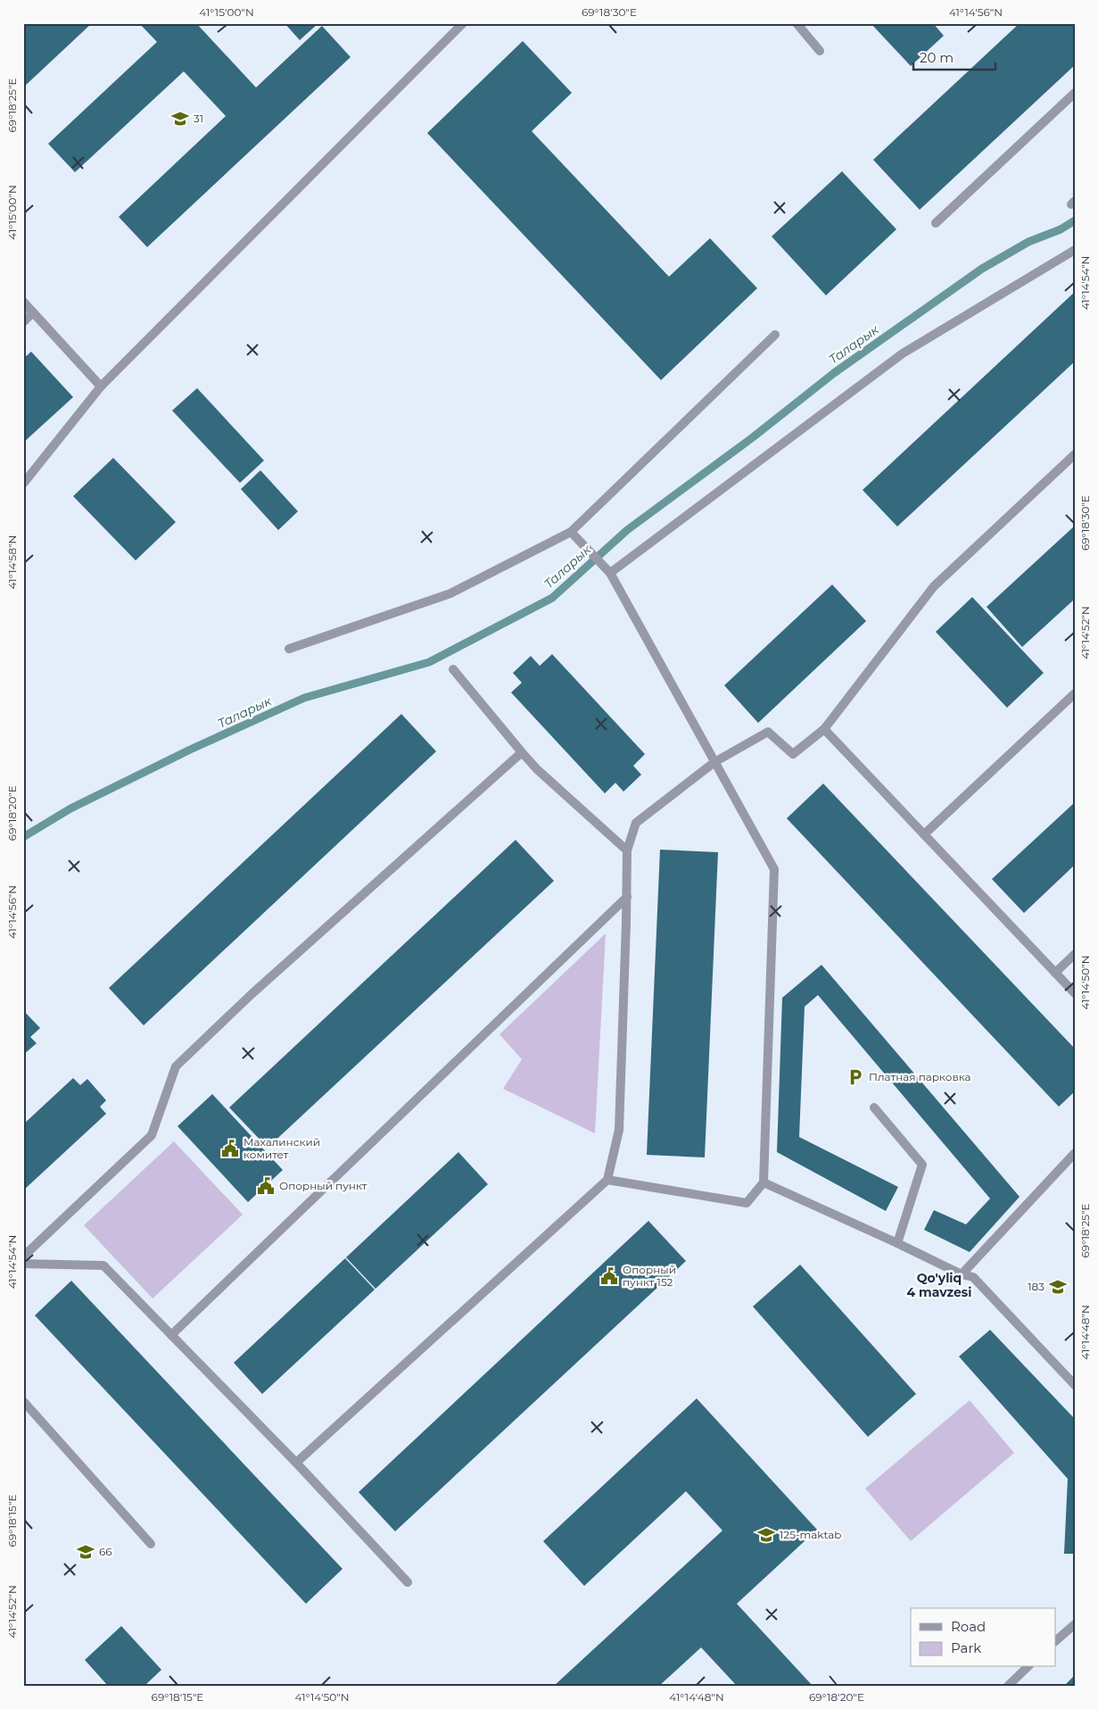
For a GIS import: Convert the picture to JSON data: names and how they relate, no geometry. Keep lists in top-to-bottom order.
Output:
{
  "districts": ["Qo'yliq 4 mavzesi"],
  "water": ["Таларык"],
  "places": {
    "school or university": [
      "31",
      "183",
      "125-maktab",
      "66"
    ],
    "parking": ["Платная парковка"],
    "public building": ["Махалинский комитет", "Опорный пункт", "Опорный пункт 152"]
  },
  "legend": ["Road", "Park"],
  "scale_bar": "20 m",
  "coordinates": [
    "41°15'00\"N",
    "69°18'30\"E",
    "41°14'56\"N",
    "69°18'25\"E",
    "41°14'54\"N",
    "41°14'58\"N",
    "41°14'52\"N",
    "69°18'20\"E",
    "41°14'50\"N",
    "41°14'48\"N",
    "69°18'15\"E"
  ]
}
